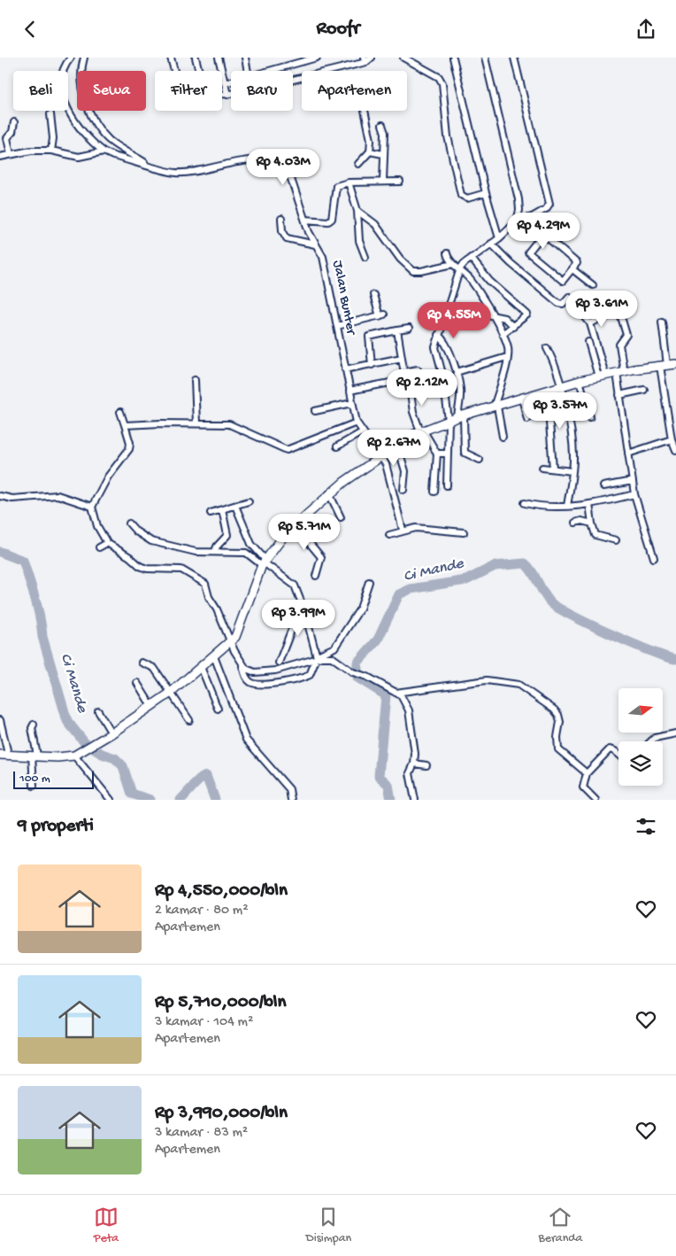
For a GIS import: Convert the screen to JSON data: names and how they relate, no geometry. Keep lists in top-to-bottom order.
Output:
{
  "streets": {
    "street": ["Jalan Bunter"]
  },
  "water": ["Ci Mande"],
  "scale_bar": "100 m",
  "north": "right",
  "page": {
    "header": "Roofr",
    "chip": [
      "Beli",
      "Sewa",
      "Filter",
      "Baru",
      "Apartemen"
    ],
    "price": [
      "Rp 4.03M",
      "Rp 4.29M",
      "Rp 3.61M",
      "Rp 4.55M",
      "Rp 2.12M",
      "Rp 3.57M",
      "Rp 2.67M",
      "Rp 5.71M",
      "Rp 3.99M"
    ],
    "scale": "100 m",
    "heading": "9 properti",
    "list": [
      {
        "name": "Rp 4,550,000/bln",
        "note": "2 kamar · 80 m² · Apartemen"
      },
      {
        "name": "Rp 5,710,000/bln",
        "note": "3 kamar · 104 m² · Apartemen"
      },
      {
        "name": "Rp 3,990,000/bln",
        "note": "3 kamar · 83 m² · Apartemen"
      }
    ],
    "tabs": ["Peta", "Disimpan", "Beranda"]
  }
}
